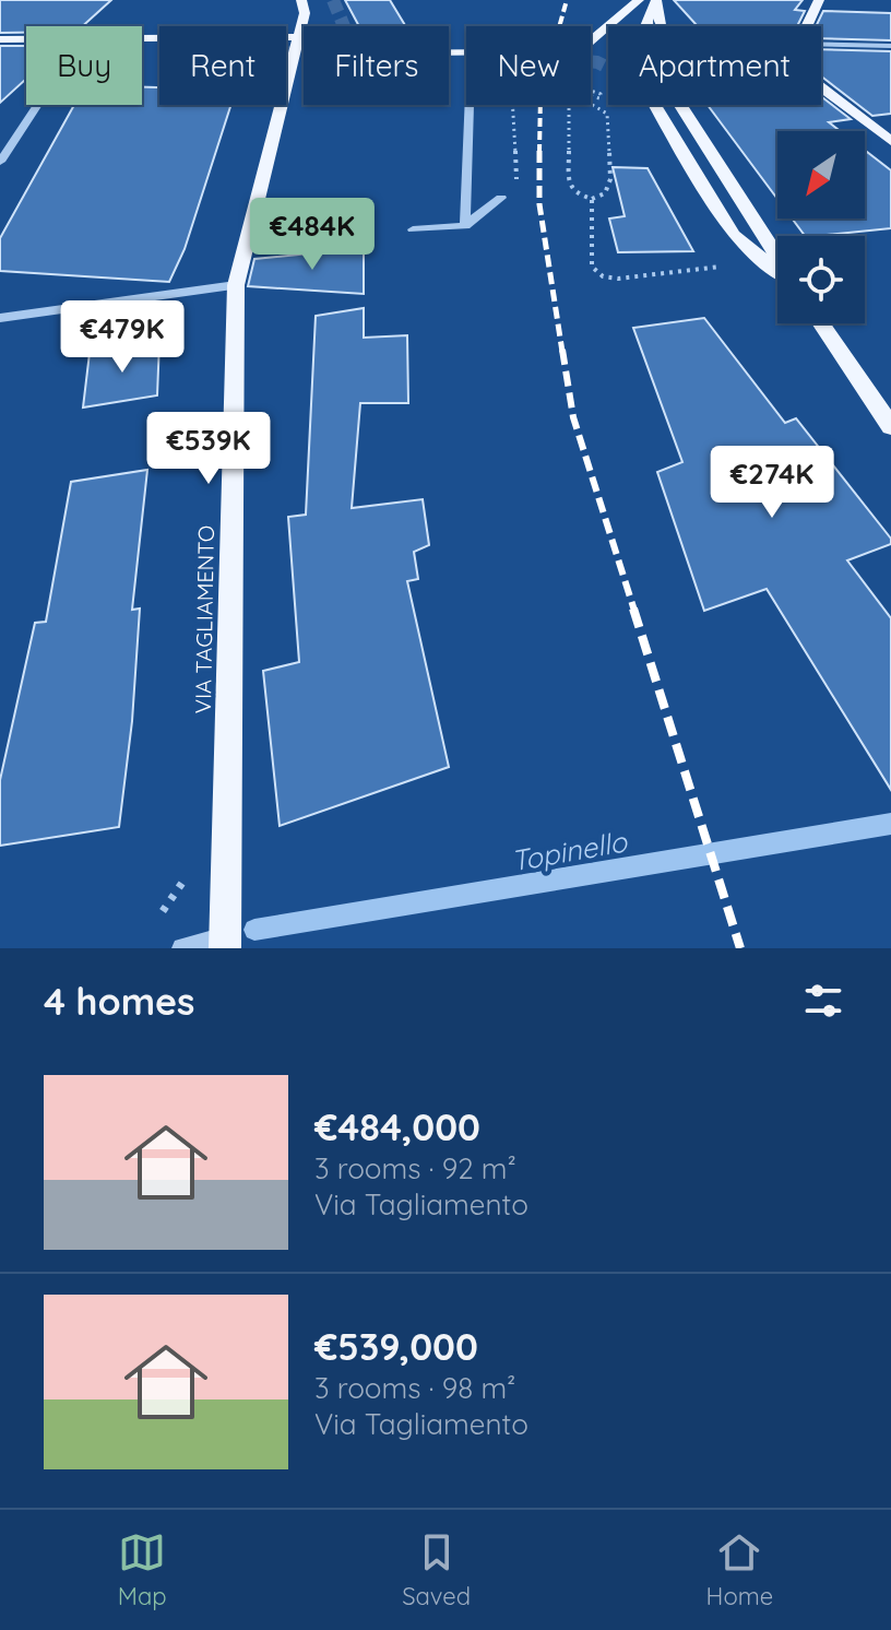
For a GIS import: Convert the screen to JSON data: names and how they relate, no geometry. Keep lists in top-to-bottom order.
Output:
{
  "streets": {
    "main road": ["VIA TAGLIAMENTO"]
  },
  "water": ["Topinello"],
  "north": "bottom left",
  "page": {
    "chip": [
      "Buy",
      "Rent",
      "Filters",
      "New",
      "Apartment"
    ],
    "price": [
      "€484K",
      "€479K",
      "€539K",
      "€274K"
    ],
    "heading": "4 homes",
    "list": [
      {
        "name": "€484,000",
        "note": "3 rooms · 92 m² · Via Tagliamento"
      },
      {
        "name": "€539,000",
        "note": "3 rooms · 98 m² · Via Tagliamento"
      }
    ],
    "tabs": ["Map", "Saved", "Home"]
  }
}
